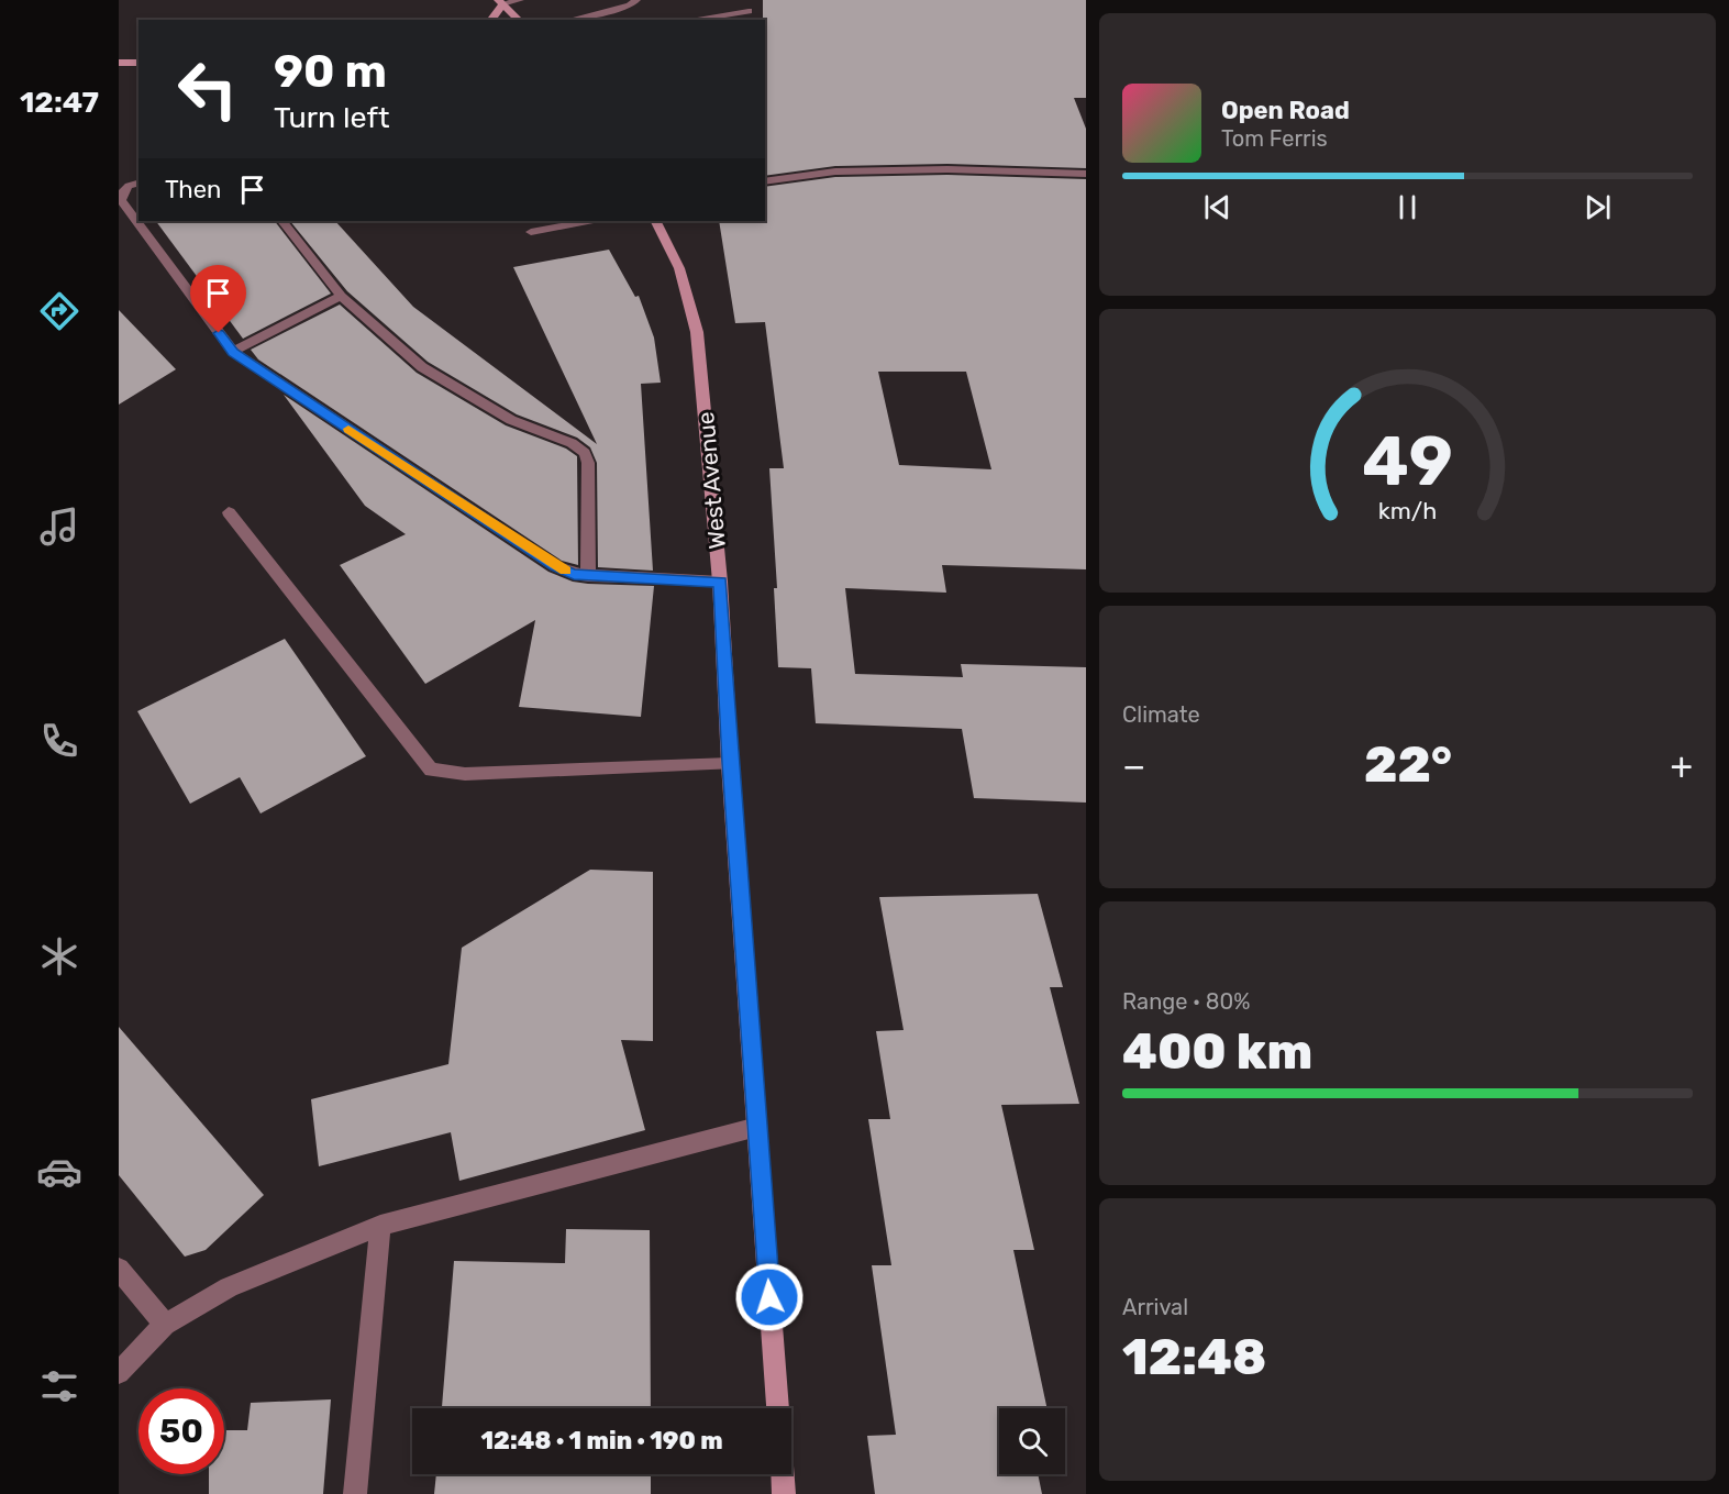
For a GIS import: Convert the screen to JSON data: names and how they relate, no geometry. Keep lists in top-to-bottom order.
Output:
{
  "streets": {
    "main road": ["West Avenue"]
  },
  "page": {
    "tabs": "12:47",
    "turn": ["90 m", "Turn left"],
    "song": ["Open Road", "Tom Ferris"],
    "then": "Then",
    "tile": [
      "Climate",
      ["Range · 80%", "400 km"],
      ["Arrival", "12:48"]
    ],
    "heat": ["−", "22°", "+"],
    "limit": "50",
    "trip": "12:48 · 1 min · 190 m",
    "gauge": ["49", "km/h"]
  }
}
